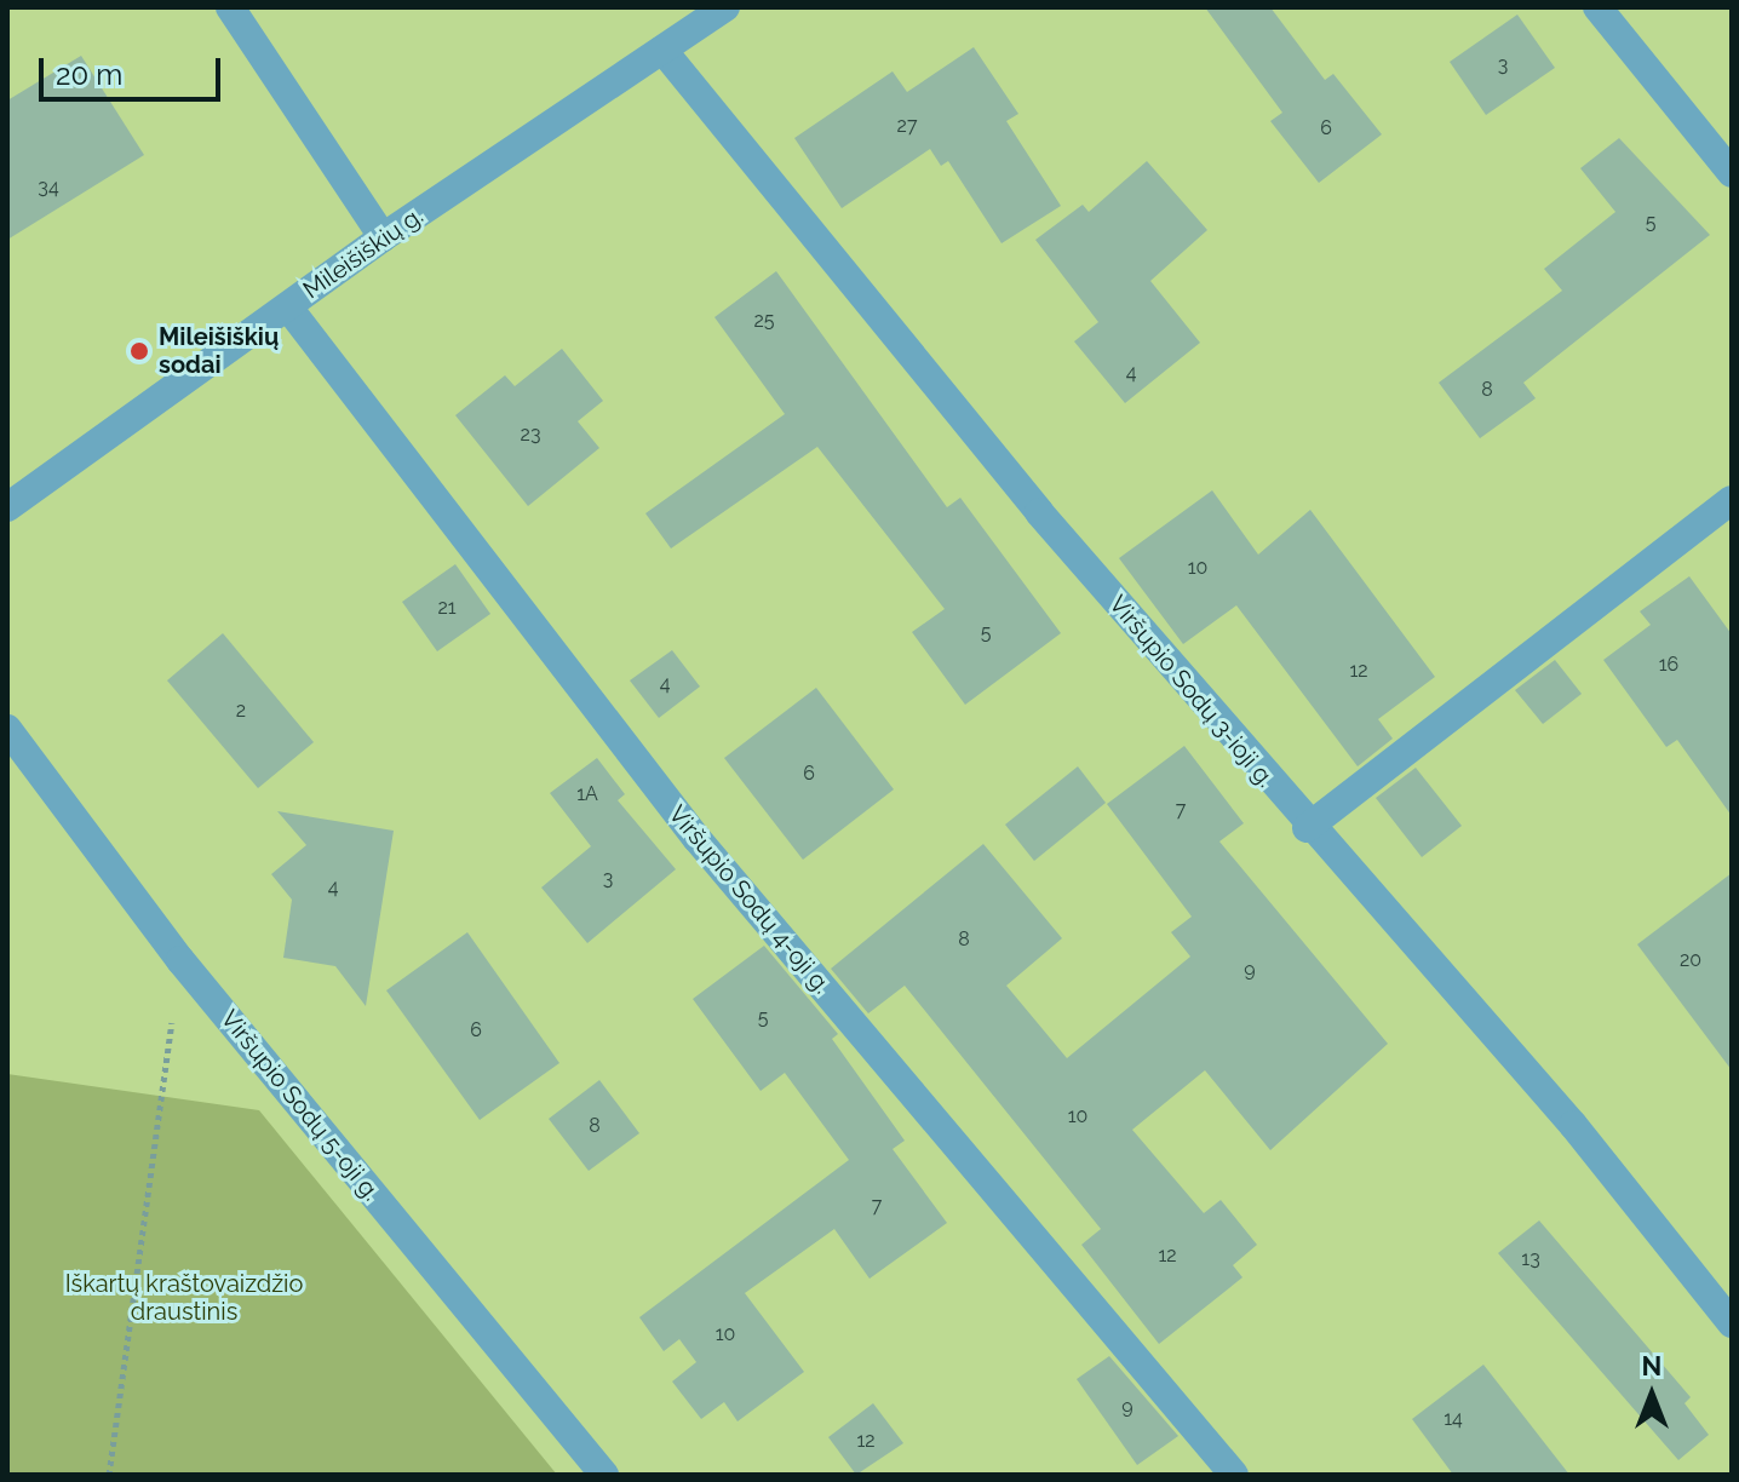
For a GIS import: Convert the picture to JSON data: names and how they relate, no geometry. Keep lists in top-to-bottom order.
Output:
{
  "streets": {
    "street": [
      "Mileišiškių g.",
      "Viršupio Sodų 3-ioji g.",
      "Viršupio Sodų 4-oji g.",
      "Viršupio Sodų 5-oji g."
    ]
  },
  "crossings": [
    ["Mileišiškių g.", "Viršupio Sodų 3-ioji g."],
    ["Mileišiškių g.", "Viršupio Sodų 4-oji g."]
  ],
  "parks": ["Iškartų kraštovaizdžio draustinis"],
  "places": ["Mileišiškių sodai"],
  "house_numbers": [
    "3",
    "27",
    "6",
    "34",
    "5",
    "25",
    "4",
    "8",
    "23",
    "10",
    "21",
    "5",
    "16",
    "12",
    "4",
    "2",
    "6",
    "1A",
    "7",
    "3",
    "4",
    "8",
    "20",
    "9",
    "5",
    "6",
    "10",
    "8",
    "7",
    "12",
    "13",
    "10",
    "9",
    "14",
    "12"
  ],
  "scale_bar": "20 m",
  "north": "top"
}
